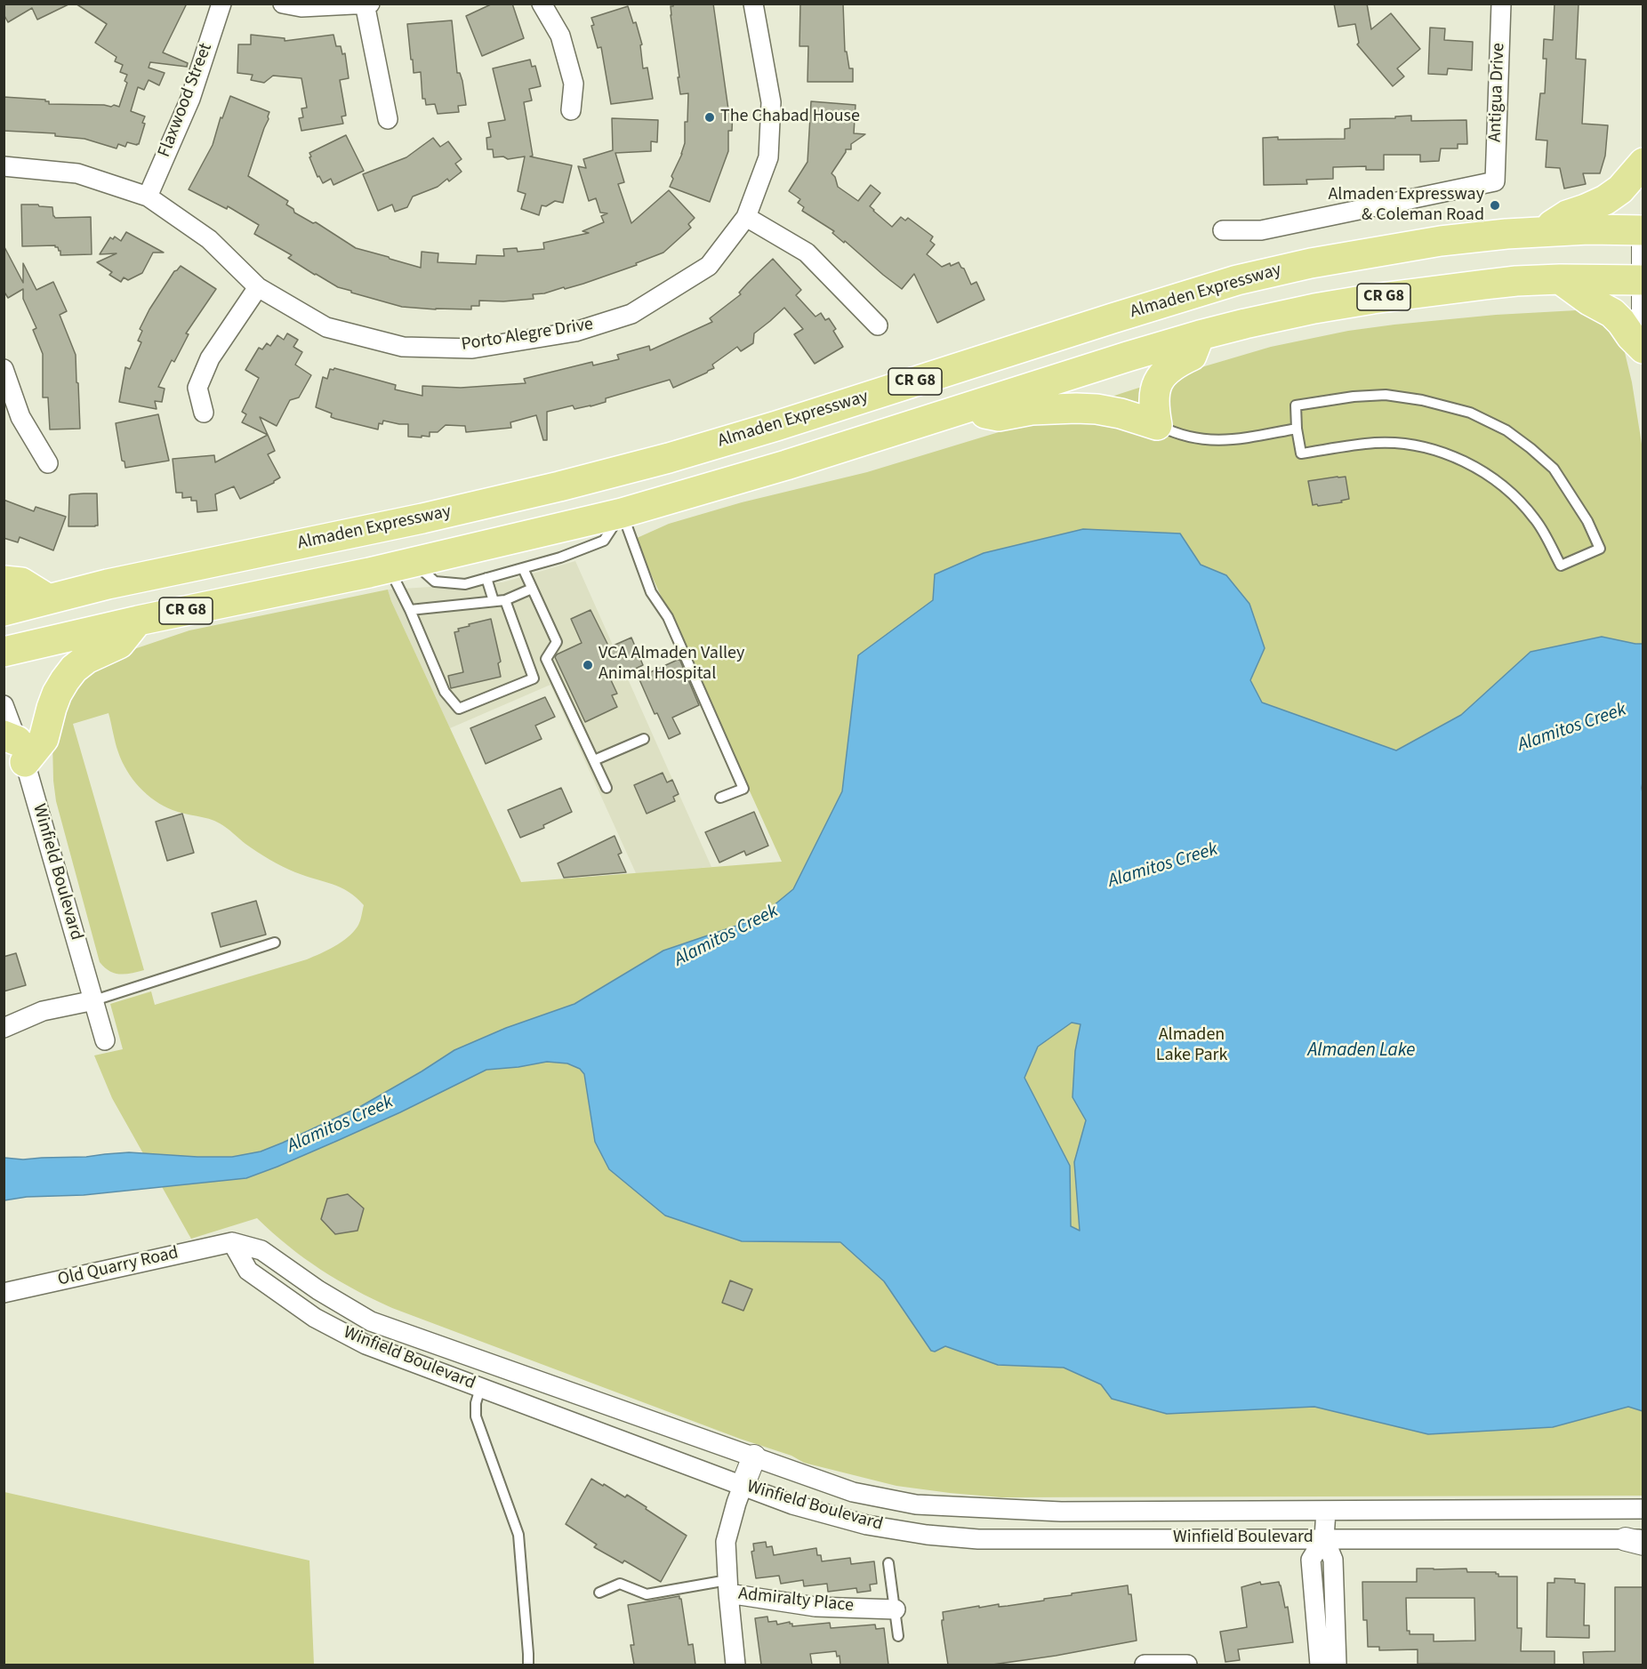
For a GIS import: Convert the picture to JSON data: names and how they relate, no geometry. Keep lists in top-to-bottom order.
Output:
{
  "streets": {
    "main road": ["Almaden Expressway", "CR G8"],
    "street": [
      "Antigua Drive",
      "Flaxwood Street",
      "Porto Alegre Drive",
      "Winfield Boulevard",
      "Old Quarry Road",
      "Admiralty Place"
    ]
  },
  "crossings": [
    ["Flaxwood Street", "Porto Alegre Drive"],
    ["Winfield Boulevard", "Old Quarry Road"]
  ],
  "water": ["Alamitos Creek", "Almaden Lake"],
  "parks": ["Almaden Lake Park"],
  "places": ["The Chabad House", "Almaden Expressway & Coleman Road", "VCA Almaden Valley Animal Hospital"]
}
